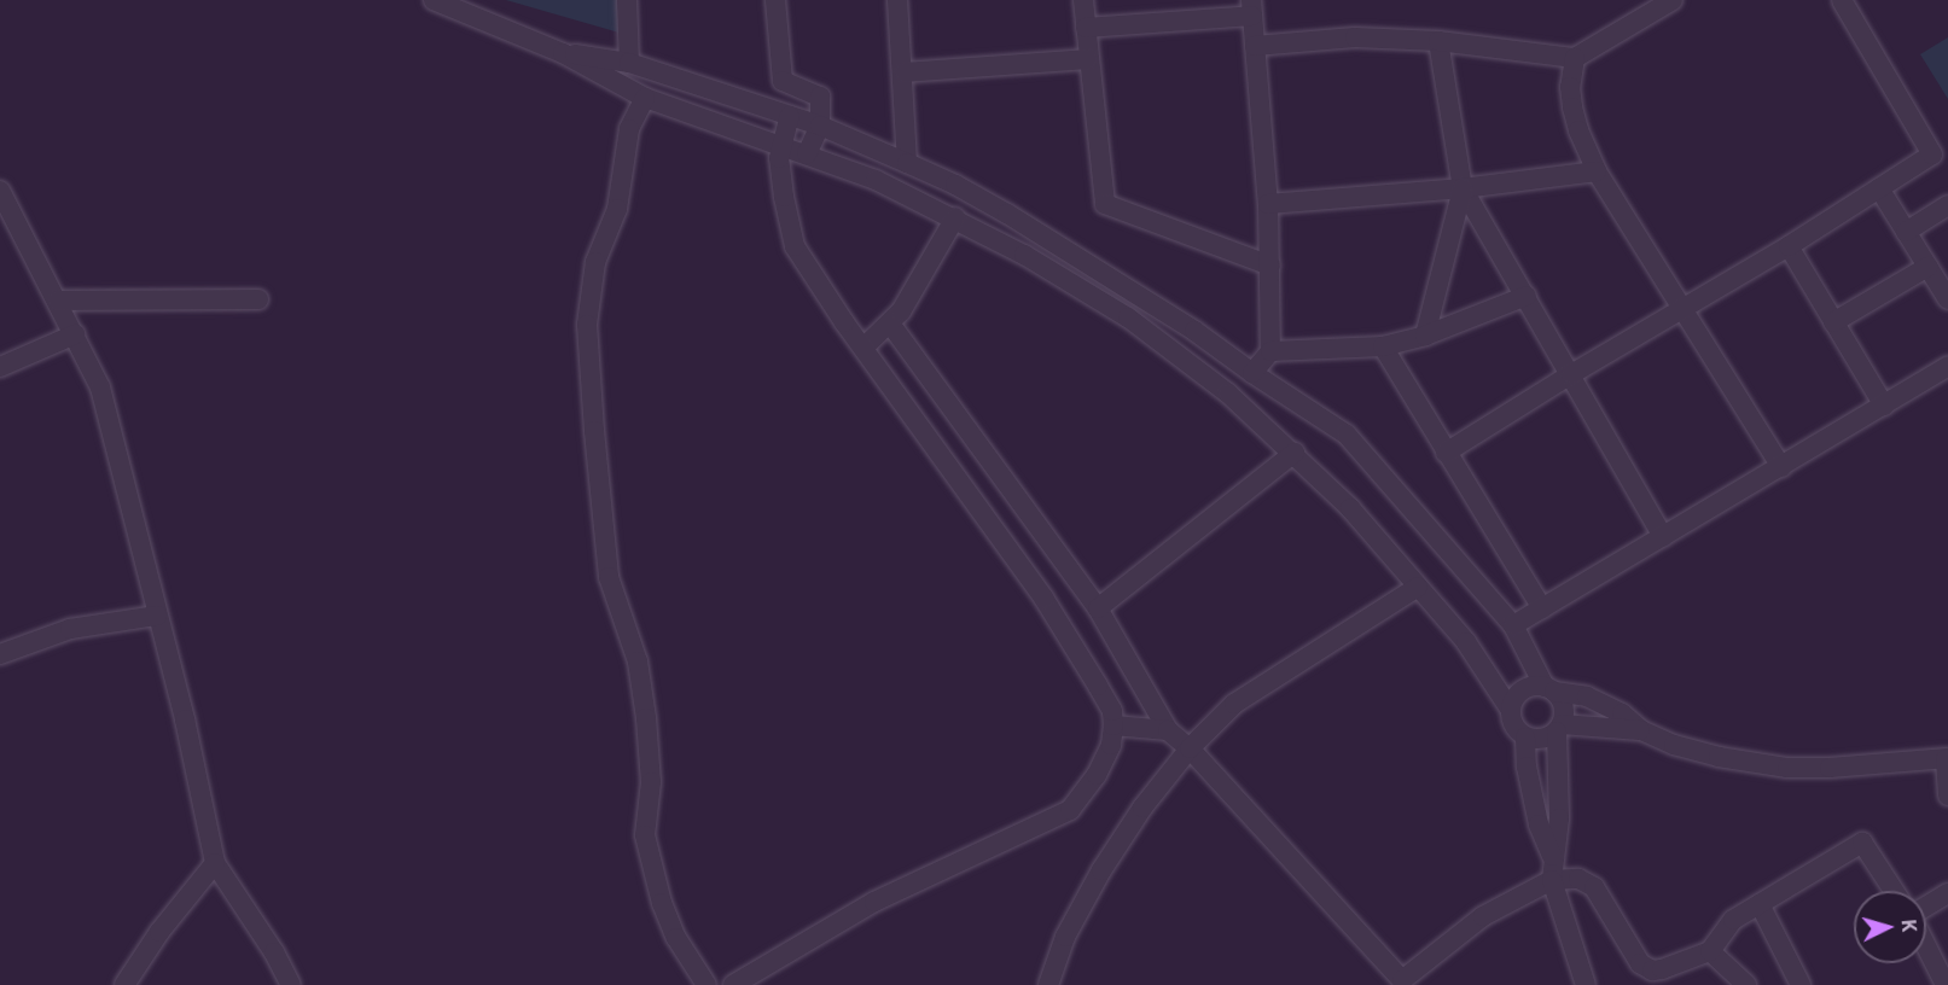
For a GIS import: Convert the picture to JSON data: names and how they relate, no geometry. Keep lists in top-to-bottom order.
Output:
{
  "north": "right"
}
